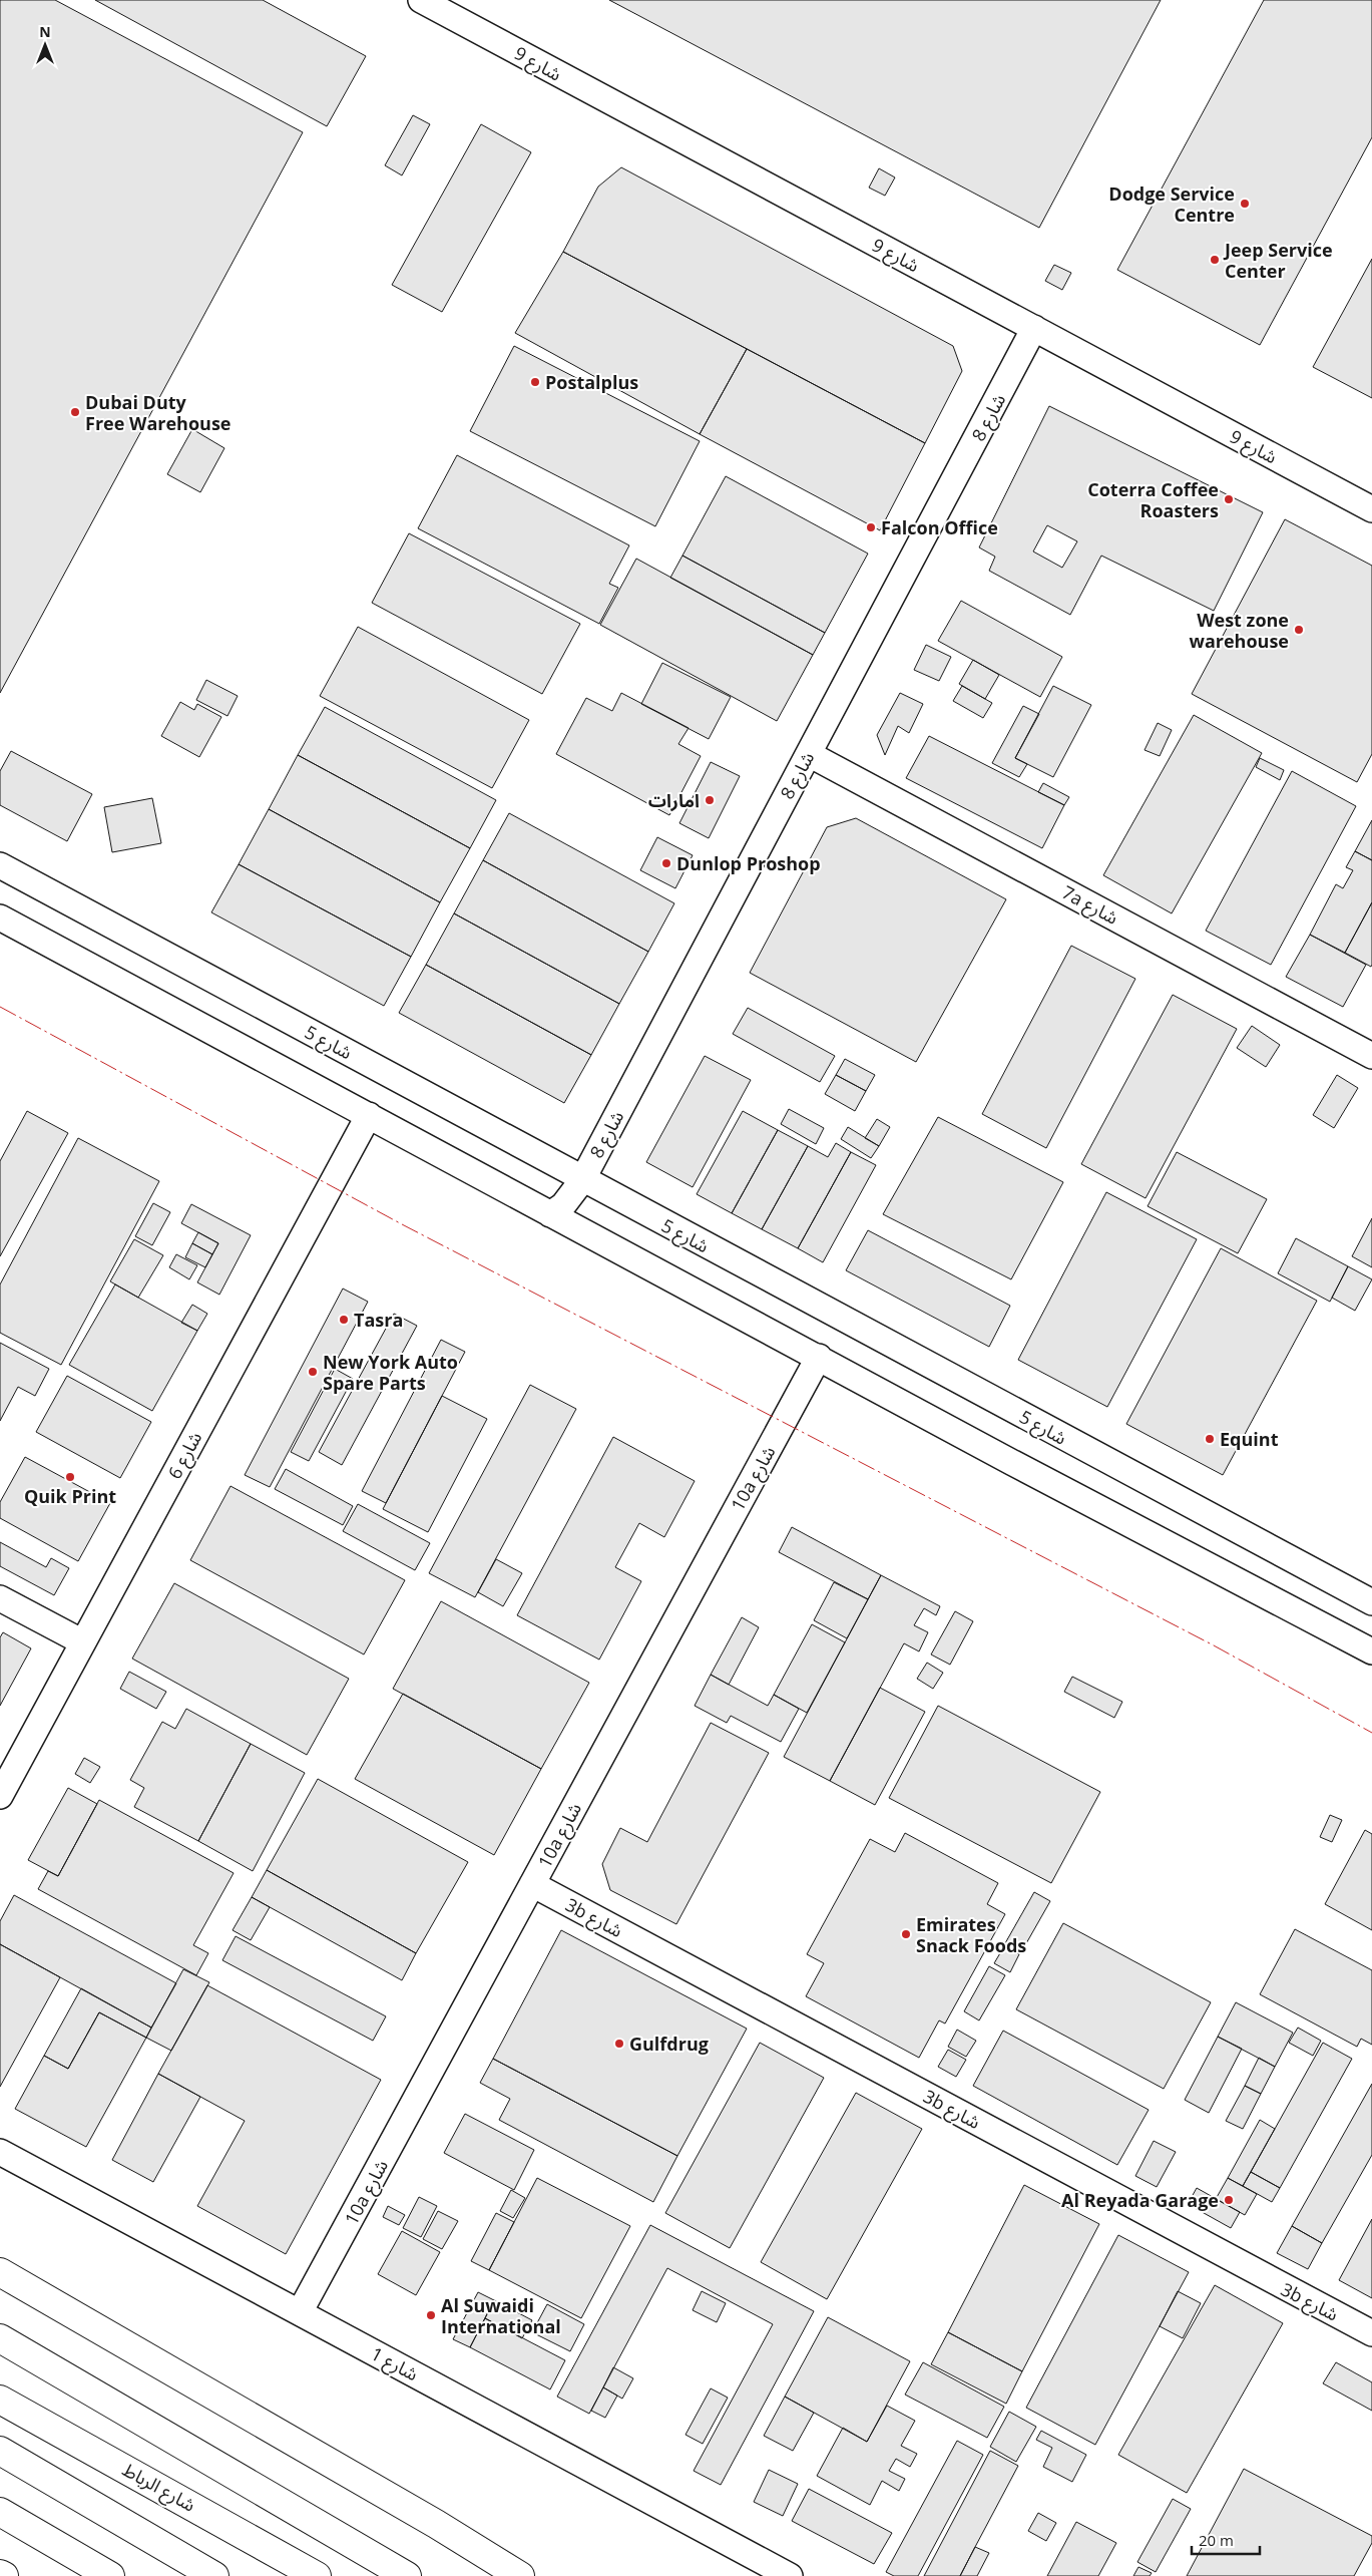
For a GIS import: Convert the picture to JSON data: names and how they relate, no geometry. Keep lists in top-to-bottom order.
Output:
{
  "streets": {
    "highway": ["شارع الرباط"],
    "street": [
      "شارع 9",
      "شارع 8",
      "7a شارع",
      "شارع 5",
      "شارع 6",
      "10a شارع",
      "3b شارع",
      "شارع 1"
    ]
  },
  "crossings": [
    ["شارع 9", "شارع 8"],
    ["شارع 8", "7a شارع"],
    ["شارع 8", "شارع 5"],
    ["10a شارع", "3b شارع"],
    ["10a شارع", "شارع 1"]
  ],
  "places": [
    "Dodge Service Centre",
    "Jeep Service Center",
    "Postalplus",
    "Dubai Duty Free Warehouse",
    "Coterra Coffee Roasters",
    "Falcon Office",
    "West zone warehouse",
    "امارات",
    "Dunlop Proshop",
    "Tasra",
    "New York Auto Spare Parts",
    "Equint",
    "Quik Print",
    "Emirates Snack Foods",
    "Gulfdrug",
    "Al Reyada Garage",
    "Al Suwaidi International"
  ],
  "scale_bar": "20 m",
  "north": "top"
}
